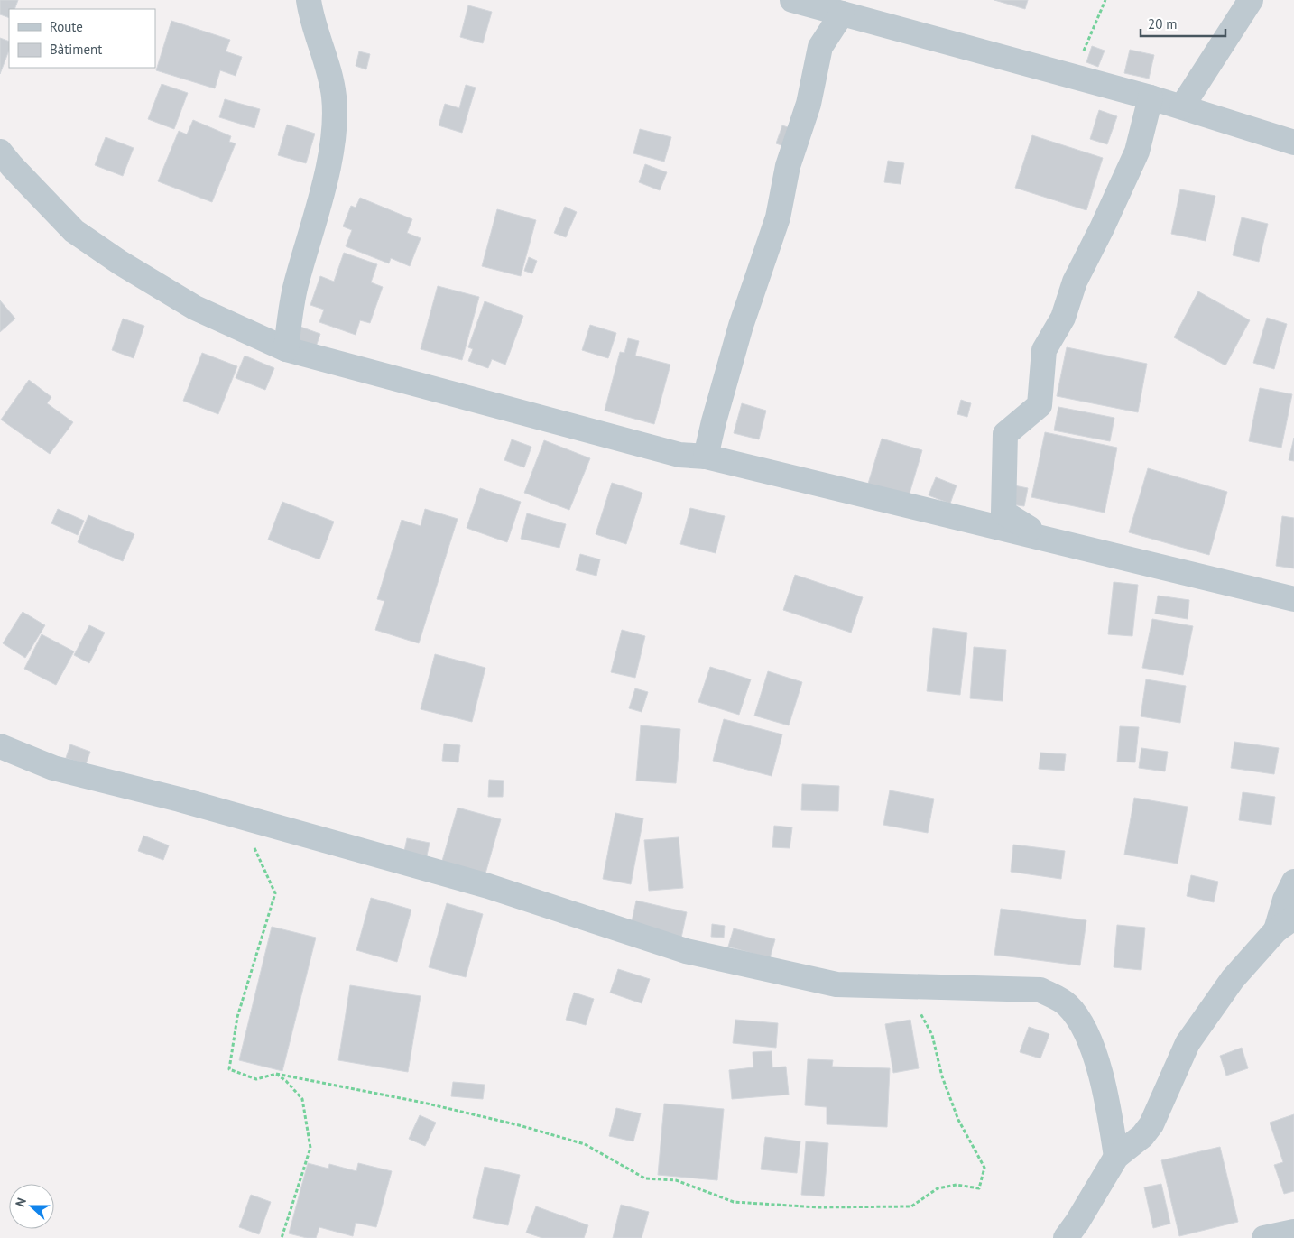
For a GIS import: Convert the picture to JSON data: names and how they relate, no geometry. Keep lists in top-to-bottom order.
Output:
{
  "legend": ["Route", "Bâtiment"],
  "scale_bar": "20 m",
  "north": "left"
}
